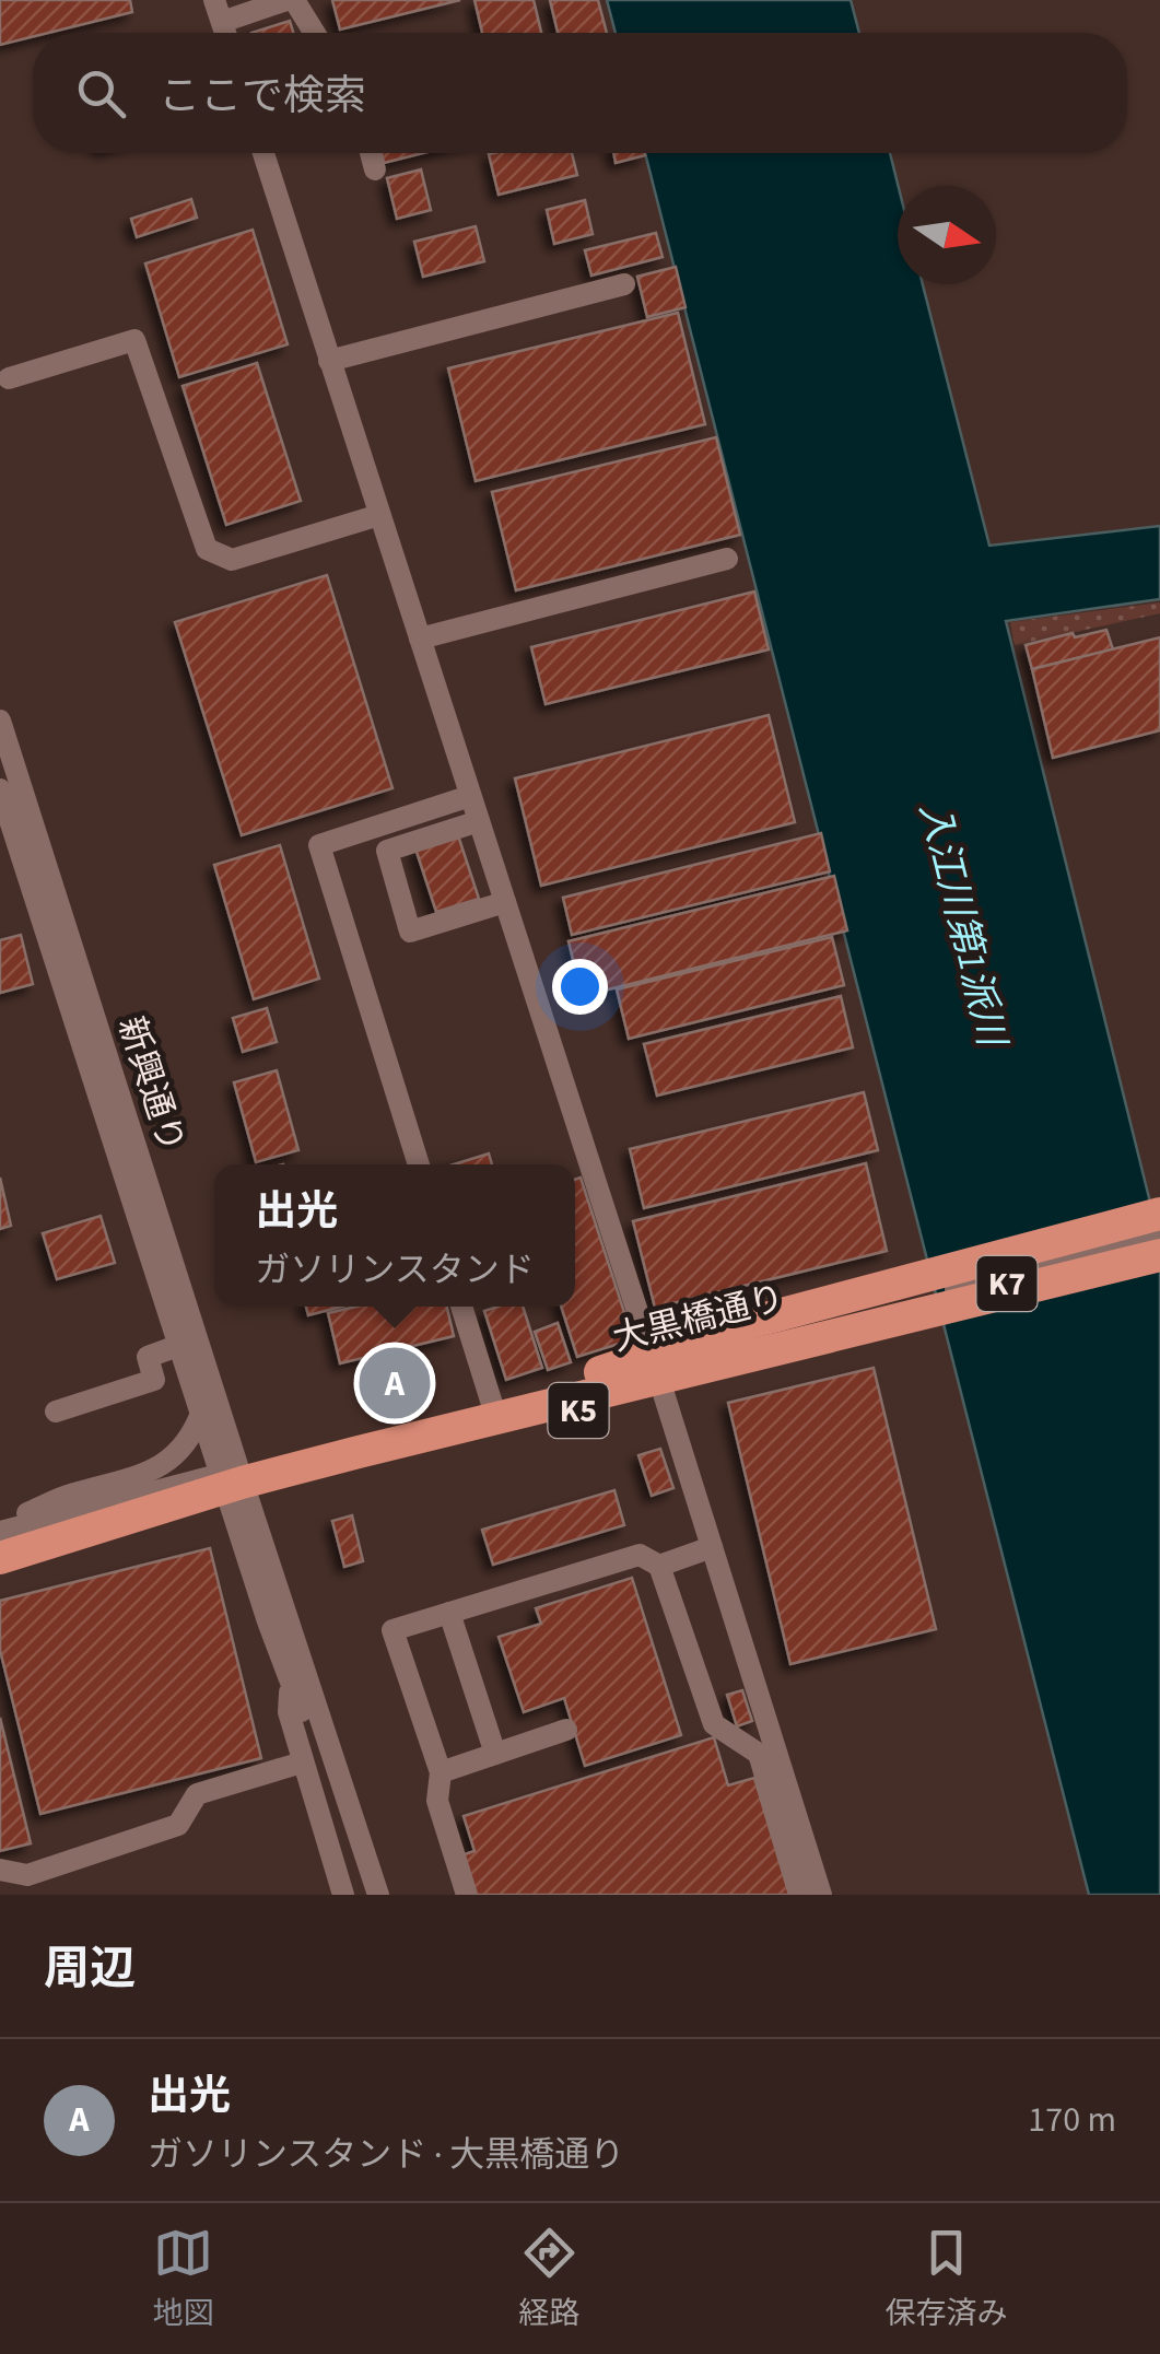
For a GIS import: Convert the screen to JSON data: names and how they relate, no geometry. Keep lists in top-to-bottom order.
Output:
{
  "streets": {
    "highway": ["K7", "K5"],
    "street": ["新興通り", "大黒橋通り"]
  },
  "crossings": [
    ["新興通り", "大黒橋通り"],
    ["新興通り", "K5"],
    ["K7", "大黒橋通り"],
    ["K7", "K5"],
    ["大黒橋通り", "K5"]
  ],
  "water": ["入江川第1派川"],
  "north": "right",
  "page": {
    "search": "ここで検索",
    "popup": ["出光", "ガソリンスタンド"],
    "pins": "A",
    "heading": "周辺",
    "list": [
      {
        "mark": "A",
        "name": "出光",
        "note": "ガソリンスタンド · 大黒橋通り",
        "value": "170 m"
      }
    ],
    "nav": ["地図", "経路", "保存済み"]
  }
}
